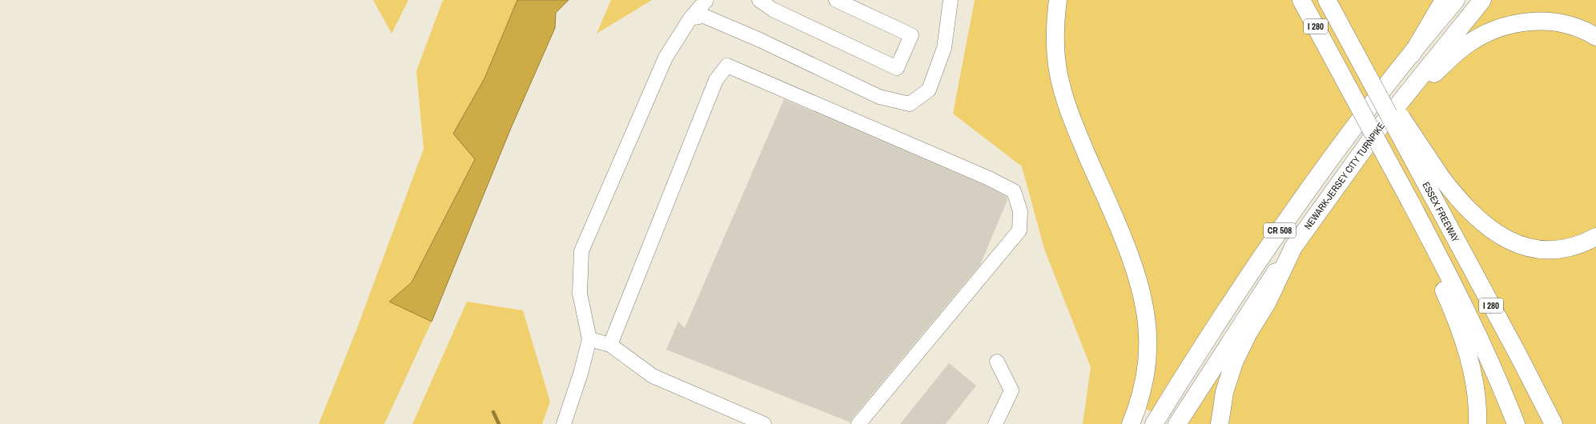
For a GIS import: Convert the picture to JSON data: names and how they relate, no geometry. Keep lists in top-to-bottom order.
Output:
{
  "streets": {
    "main road": [
      "I 280",
      "NEWARK-JERSEY CITY TURNPIKE",
      "ESSEX FREEWAY",
      "CR 508"
    ]
  }
}
